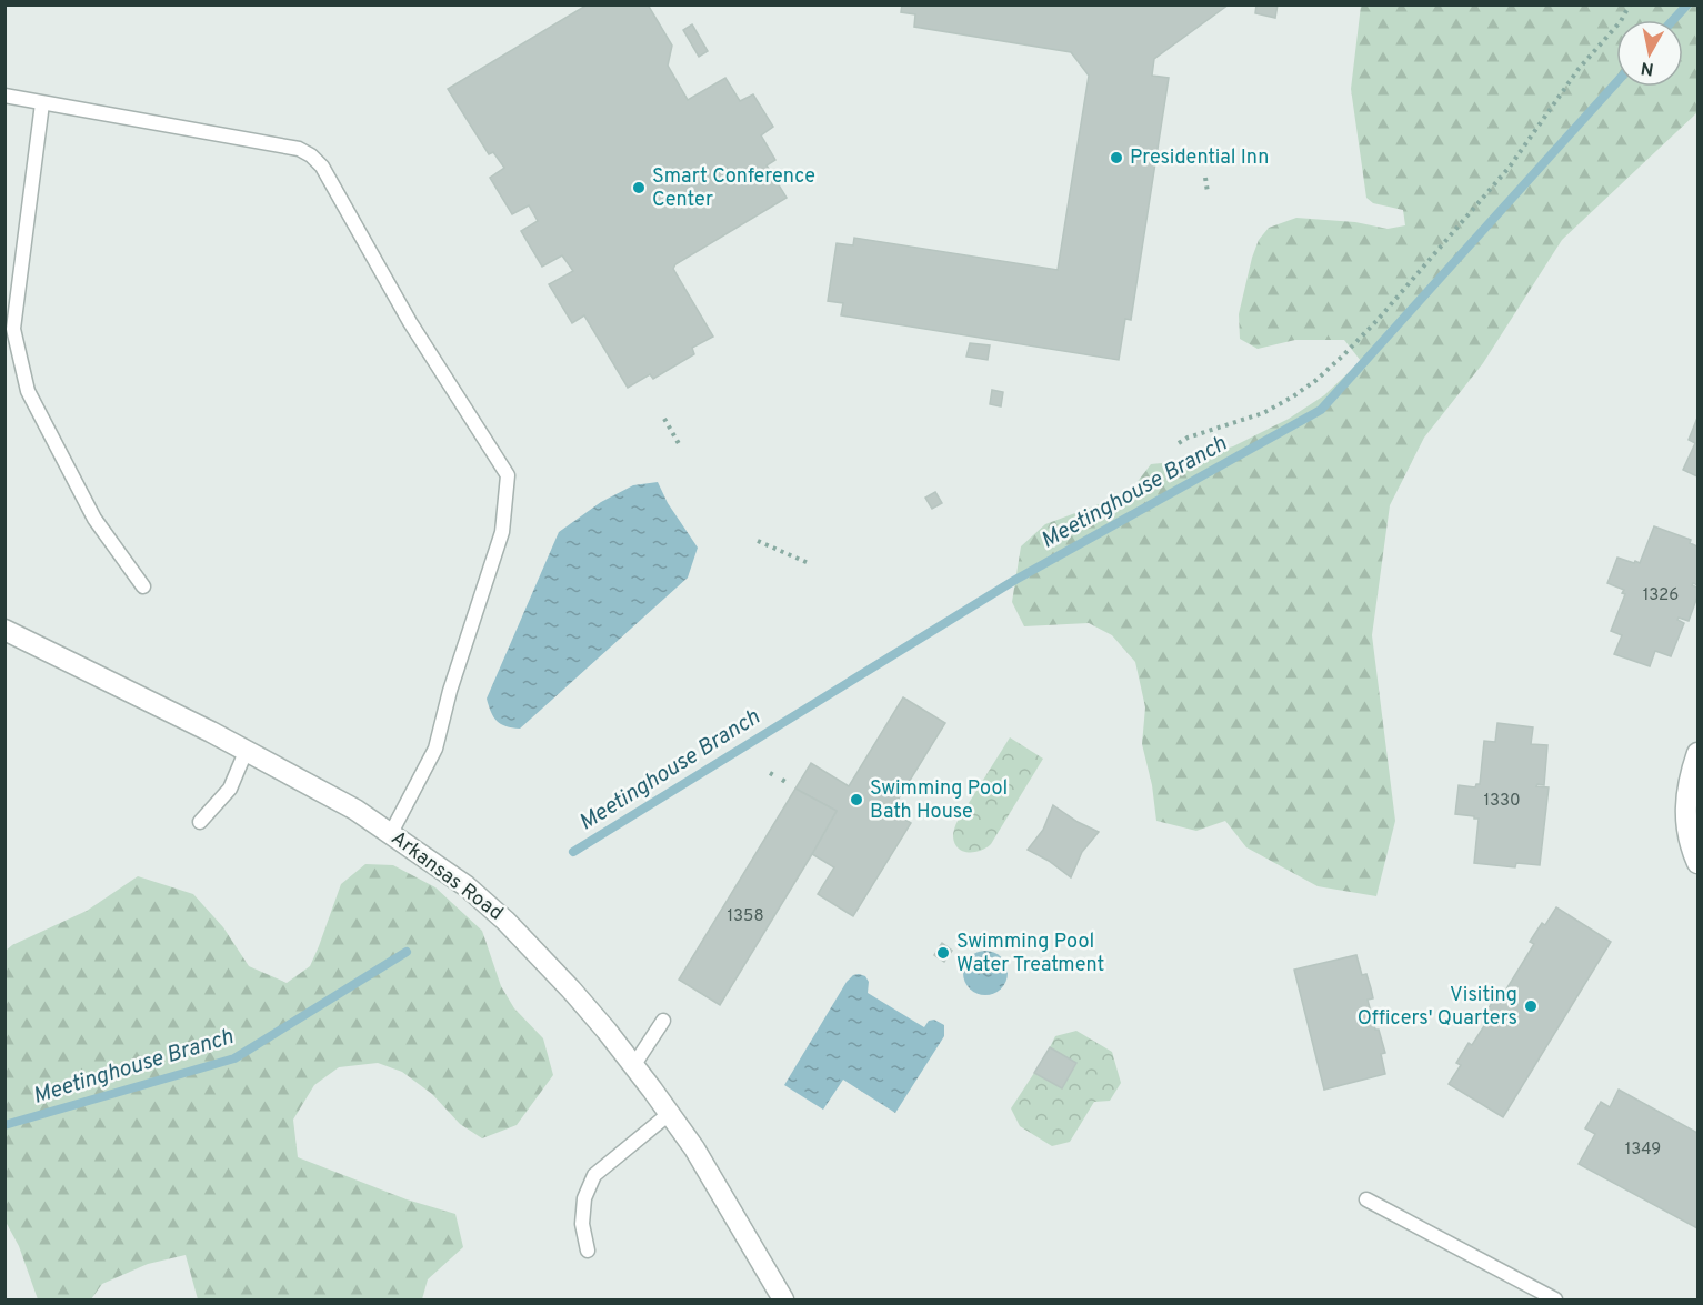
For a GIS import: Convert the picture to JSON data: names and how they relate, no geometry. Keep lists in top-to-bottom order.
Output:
{
  "streets": {
    "street": ["Arkansas Road"]
  },
  "water": ["Meetinghouse Branch"],
  "places": [
    "Presidential Inn",
    "Smart Conference Center",
    "Swimming Pool Bath House",
    "Swimming Pool Water Treatment",
    "Visiting Officers' Quarters"
  ],
  "house_numbers": [
    "1326",
    "1330",
    "1358",
    "1349"
  ],
  "north": "bottom"
}
